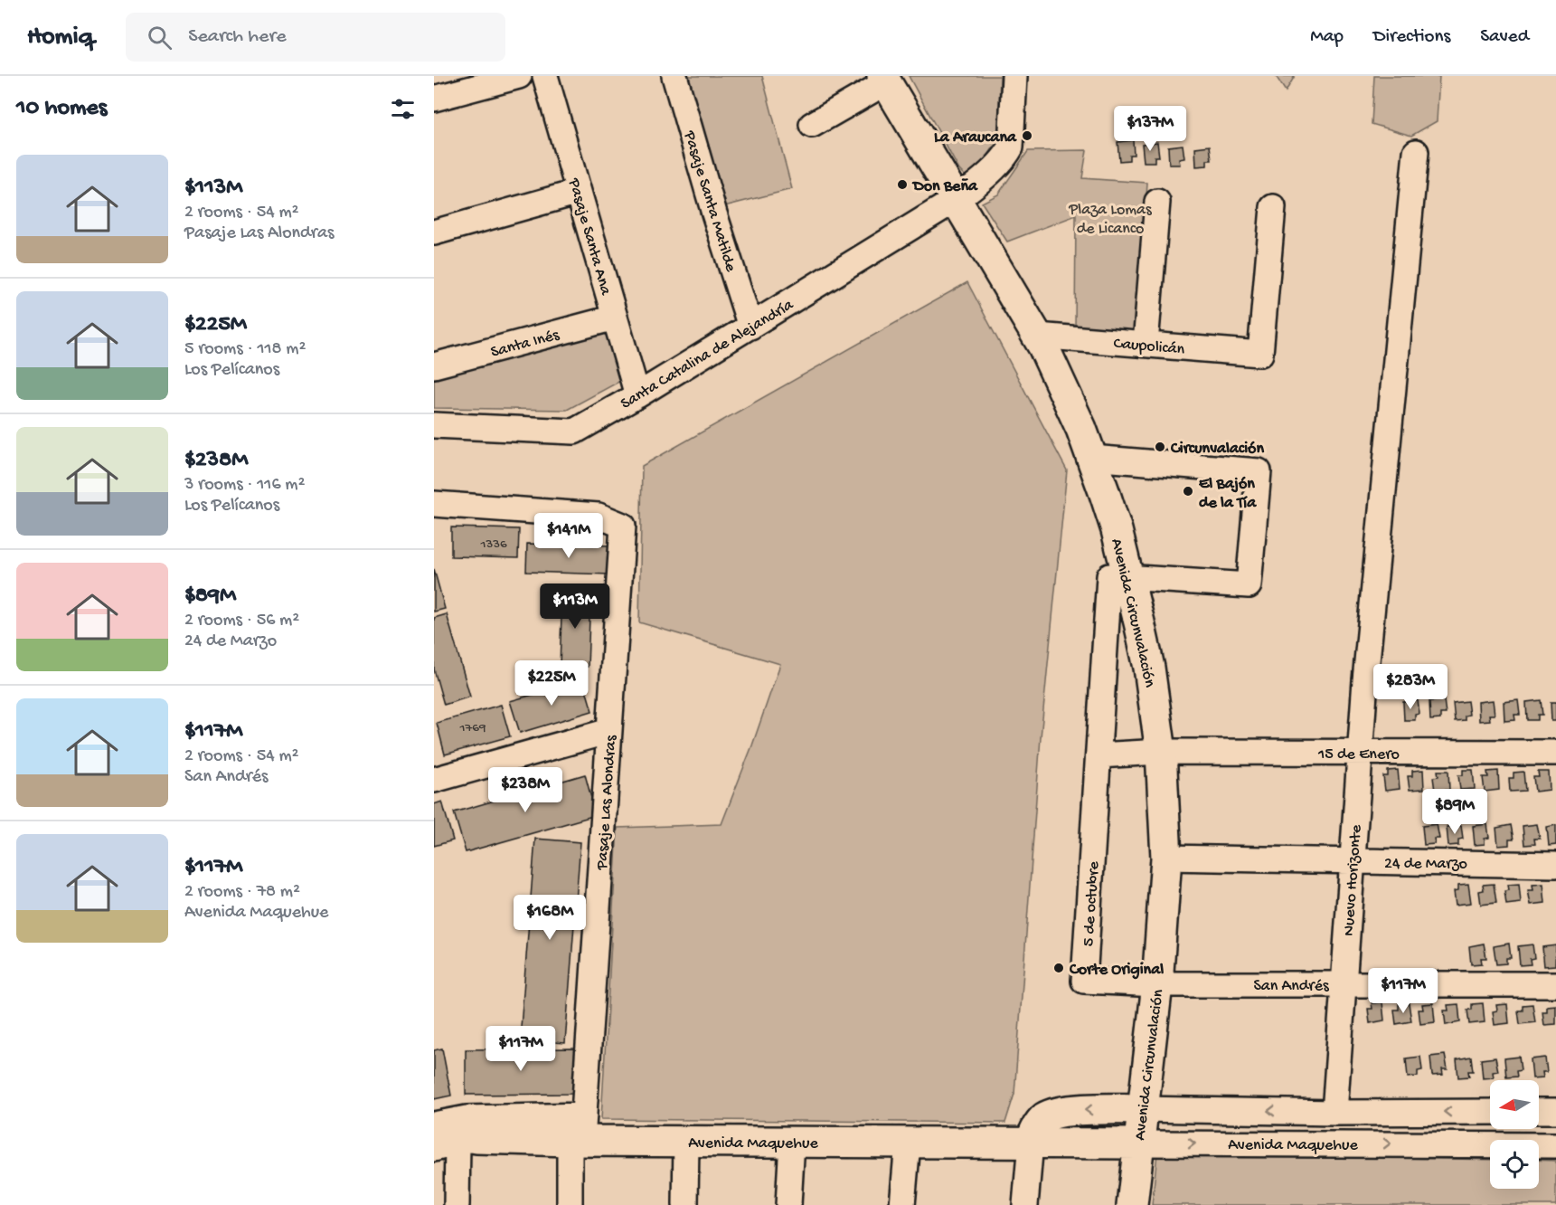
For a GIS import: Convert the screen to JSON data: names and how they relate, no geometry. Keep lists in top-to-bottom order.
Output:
{
  "streets": {
    "main road": ["Avenida Circunvalación", "Avenida Maquehue"],
    "street": [
      "Pasaje Santa Matilde",
      "Pasaje Santa Ana",
      "Santa Inés",
      "Caupolicán",
      "Santa Catalina de Alejandría",
      "15 de Enero",
      "Pasaje Las Alondras",
      "24 de Marzo",
      "Nuevo Horizonte",
      "5 de octubre",
      "San Andrés"
    ]
  },
  "crossings": [
    ["Pasaje Santa Matilde", "Santa Catalina de Alejandría"],
    ["Pasaje Santa Ana", "Santa Inés"],
    ["Pasaje Santa Ana", "Santa Catalina de Alejandría"],
    ["Caupolicán", "Avenida Circunvalación"],
    ["Santa Catalina de Alejandría", "Avenida Circunvalación"],
    ["Avenida Circunvalación", "15 de Enero"],
    ["Avenida Circunvalación", "24 de Marzo"],
    ["Avenida Circunvalación", "5 de octubre"],
    ["Avenida Circunvalación", "San Andrés"],
    ["Avenida Circunvalación", "Avenida Maquehue"],
    ["15 de Enero", "Nuevo Horizonte"],
    ["Pasaje Las Alondras", "Avenida Maquehue"],
    ["24 de Marzo", "Nuevo Horizonte"],
    ["Nuevo Horizonte", "San Andrés"],
    ["Nuevo Horizonte", "Avenida Maquehue"],
    ["5 de octubre", "San Andrés"]
  ],
  "parks": ["Plaza Lomas de Licanco"],
  "places": [
    "La Araucana",
    "Don Beña",
    "Circunvalación",
    "El Bajón de la Tía",
    "Corte Original"
  ],
  "house_numbers": ["1336", "1769"],
  "north": "left",
  "page": {
    "header": "Homiq",
    "search": "Search here",
    "nav": ["Map", "Directions", "Saved"],
    "heading": "10 homes",
    "price": [
      "$137M",
      "$141M",
      "$113M",
      "$225M",
      "$283M",
      "$238M",
      "$89M",
      "$168M",
      "$117M",
      "$117M"
    ],
    "list": [
      {
        "name": "$113M",
        "note": "2 rooms · 54 m² · Pasaje Las Alondras"
      },
      {
        "name": "$225M",
        "note": "5 rooms · 118 m² · Los Pelícanos"
      },
      {
        "name": "$238M",
        "note": "3 rooms · 116 m² · Los Pelícanos"
      },
      {
        "name": "$89M",
        "note": "2 rooms · 56 m² · 24 de Marzo"
      },
      {
        "name": "$117M",
        "note": "2 rooms · 54 m² · San Andrés"
      },
      {
        "name": "$117M",
        "note": "2 rooms · 78 m² · Avenida Maquehue"
      }
    ]
  }
}
